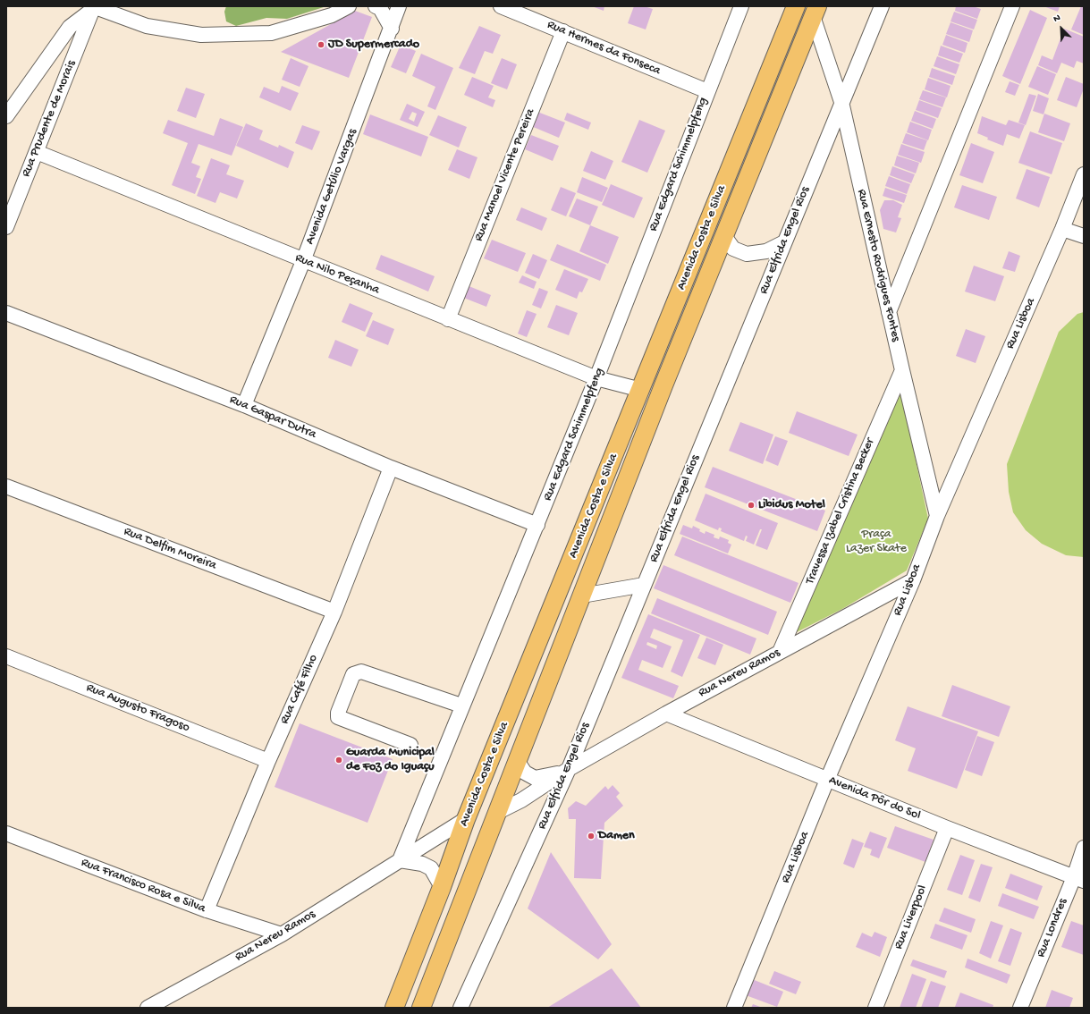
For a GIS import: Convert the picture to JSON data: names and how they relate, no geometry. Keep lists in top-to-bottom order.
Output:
{
  "streets": {
    "main road": ["Avenida Costa e Silva"],
    "street": [
      "Rua Hermes da Fonseca",
      "Rua Prudente de Morais",
      "Rua Edgard Schimmelpfeng",
      "Rua Manoel Vicente Pereira",
      "Avenida Getúlio Vargas",
      "Rua Elfrida Engel Rios",
      "Rua Ernesto Rodrigues Fontes",
      "Rua Nilo Peçanha",
      "Rua Lisboa",
      "Rua Gaspar Dutra",
      "Travessa Izabel Cristina Becker",
      "Rua Delfim Moreira",
      "Rua Nereu Ramos",
      "Rua Café Filho",
      "Rua Augusto Fragoso",
      "Avenida Pôr do Sol",
      "Rua Francisco Rosa e Silva",
      "Rua Liverpool",
      "Rua Londres"
    ]
  },
  "crossings": [
    ["Rua Hermes da Fonseca", "Rua Edgard Schimmelpfeng"],
    ["Rua Hermes da Fonseca", "Rua Manoel Vicente Pereira"],
    ["Rua Prudente de Morais", "Rua Nilo Peçanha"],
    ["Rua Edgard Schimmelpfeng", "Rua Nilo Peçanha"],
    ["Rua Edgard Schimmelpfeng", "Rua Gaspar Dutra"],
    ["Rua Edgard Schimmelpfeng", "Rua Nereu Ramos"],
    ["Rua Manoel Vicente Pereira", "Rua Nilo Peçanha"],
    ["Avenida Getúlio Vargas", "Rua Nilo Peçanha"],
    ["Avenida Getúlio Vargas", "Rua Gaspar Dutra"],
    ["Avenida Costa e Silva", "Rua Ernesto Rodrigues Fontes"],
    ["Avenida Costa e Silva", "Rua Nilo Peçanha"],
    ["Avenida Costa e Silva", "Rua Nereu Ramos"],
    ["Rua Elfrida Engel Rios", "Rua Ernesto Rodrigues Fontes"],
    ["Rua Elfrida Engel Rios", "Rua Nereu Ramos"],
    ["Rua Ernesto Rodrigues Fontes", "Rua Lisboa"],
    ["Rua Ernesto Rodrigues Fontes", "Travessa Izabel Cristina Becker"],
    ["Rua Lisboa", "Rua Nereu Ramos"],
    ["Rua Lisboa", "Avenida Pôr do Sol"],
    ["Rua Gaspar Dutra", "Rua Café Filho"],
    ["Travessa Izabel Cristina Becker", "Rua Nereu Ramos"],
    ["Rua Delfim Moreira", "Rua Café Filho"],
    ["Rua Nereu Ramos", "Avenida Pôr do Sol"],
    ["Rua Nereu Ramos", "Rua Francisco Rosa e Silva"],
    ["Rua Café Filho", "Rua Augusto Fragoso"],
    ["Rua Café Filho", "Rua Francisco Rosa e Silva"],
    ["Avenida Pôr do Sol", "Rua Liverpool"],
    ["Avenida Pôr do Sol", "Rua Londres"]
  ],
  "parks": ["Praça Lazer Skate"],
  "places": [
    "JD Supermercado",
    "Libidus Motel",
    "Guarda Municipal de Foz do Iguaçu",
    "Damen"
  ],
  "north": "top left"
}
